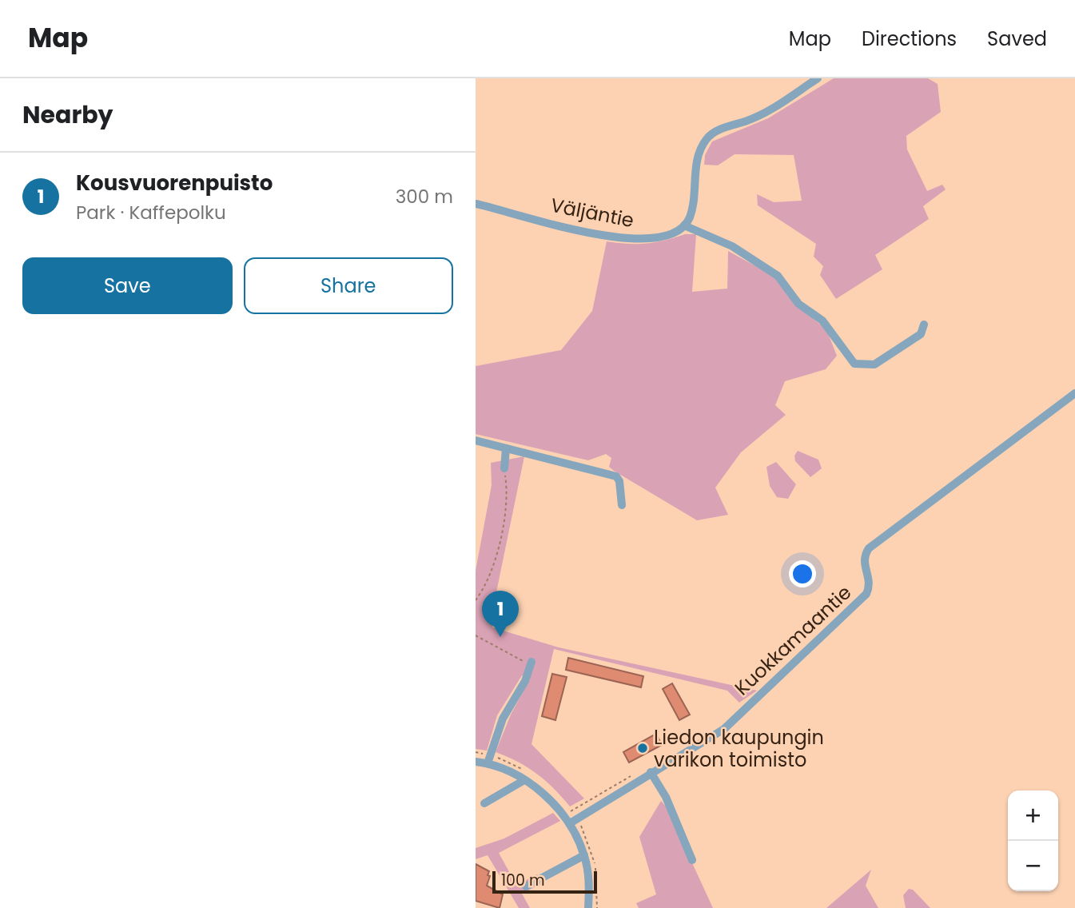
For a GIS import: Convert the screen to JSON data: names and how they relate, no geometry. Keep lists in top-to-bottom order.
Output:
{
  "streets": {
    "street": ["Väljäntie", "Kuokkamaantie"]
  },
  "places": ["Liedon kaupungin varikon toimisto"],
  "scale_bar": "100 m",
  "page": {
    "header": "Map",
    "nav": ["Map", "Directions", "Saved"],
    "heading": "Nearby",
    "list": [
      {
        "mark": "1",
        "name": "Kousvuorenpuisto",
        "note": "Park · Kaffepolku",
        "value": "300 m"
      }
    ],
    "buttons": ["Save", "Share"],
    "pins": "1",
    "map_buttons": ["+", "−"],
    "scale": "100 m"
  }
}
